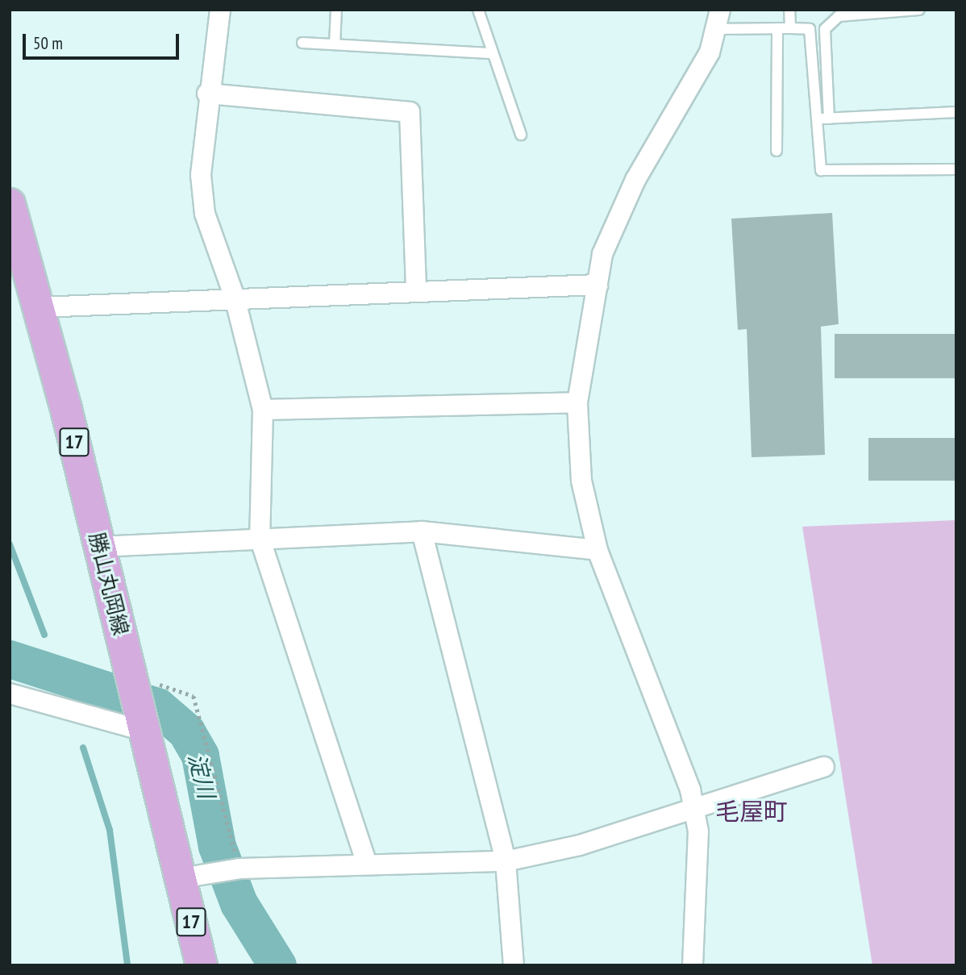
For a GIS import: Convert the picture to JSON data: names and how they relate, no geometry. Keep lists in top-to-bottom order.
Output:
{
  "streets": {
    "main road": ["17", "勝山丸岡線"]
  },
  "districts": ["毛屋町"],
  "water": ["淀川"],
  "scale_bar": "50 m"
}
